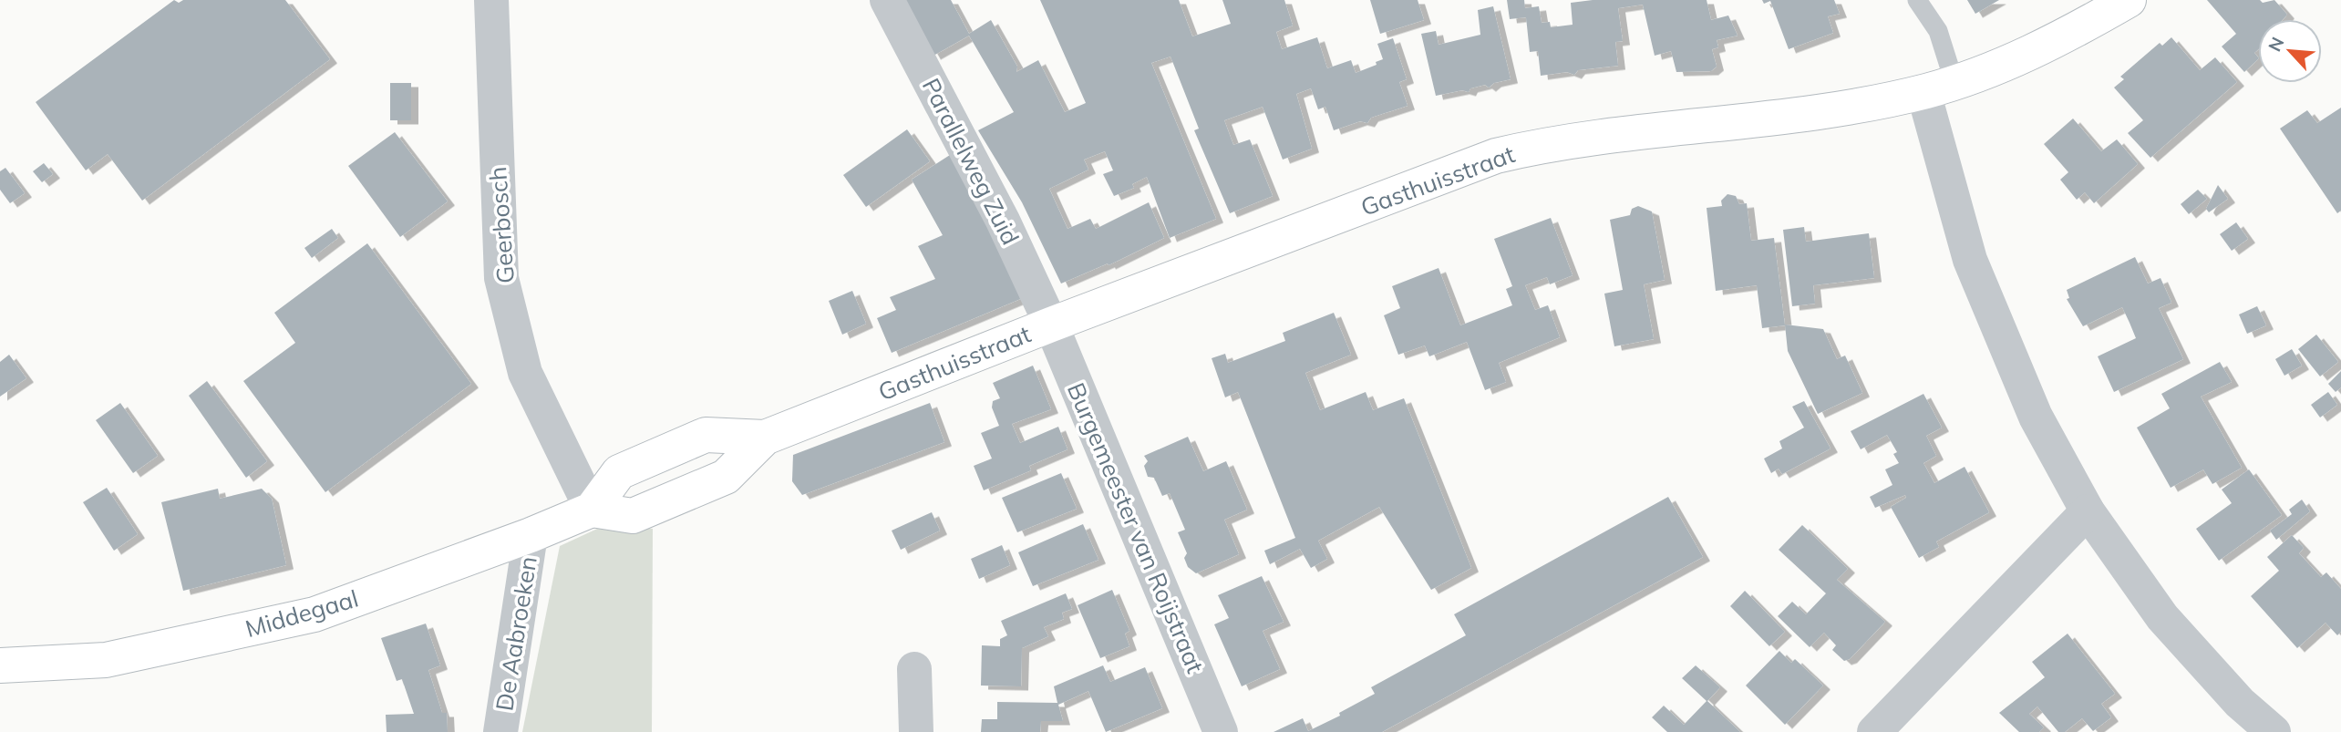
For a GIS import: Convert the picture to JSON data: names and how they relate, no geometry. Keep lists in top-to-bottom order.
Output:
{
  "streets": {
    "street": [
      "Parallelweg Zuid",
      "Gasthuisstraat",
      "Geerbosch",
      "Burgemeester van Roijstraat",
      "Middegaal",
      "De Aabroeken"
    ]
  },
  "crossings": [
    ["Parallelweg Zuid", "Gasthuisstraat"],
    ["Parallelweg Zuid", "Burgemeester van Roijstraat"],
    ["Gasthuisstraat", "Geerbosch"],
    ["Gasthuisstraat", "Burgemeester van Roijstraat"],
    ["Gasthuisstraat", "Middegaal"],
    ["Geerbosch", "Middegaal"],
    ["Middegaal", "De Aabroeken"]
  ],
  "north": "top left"
}
